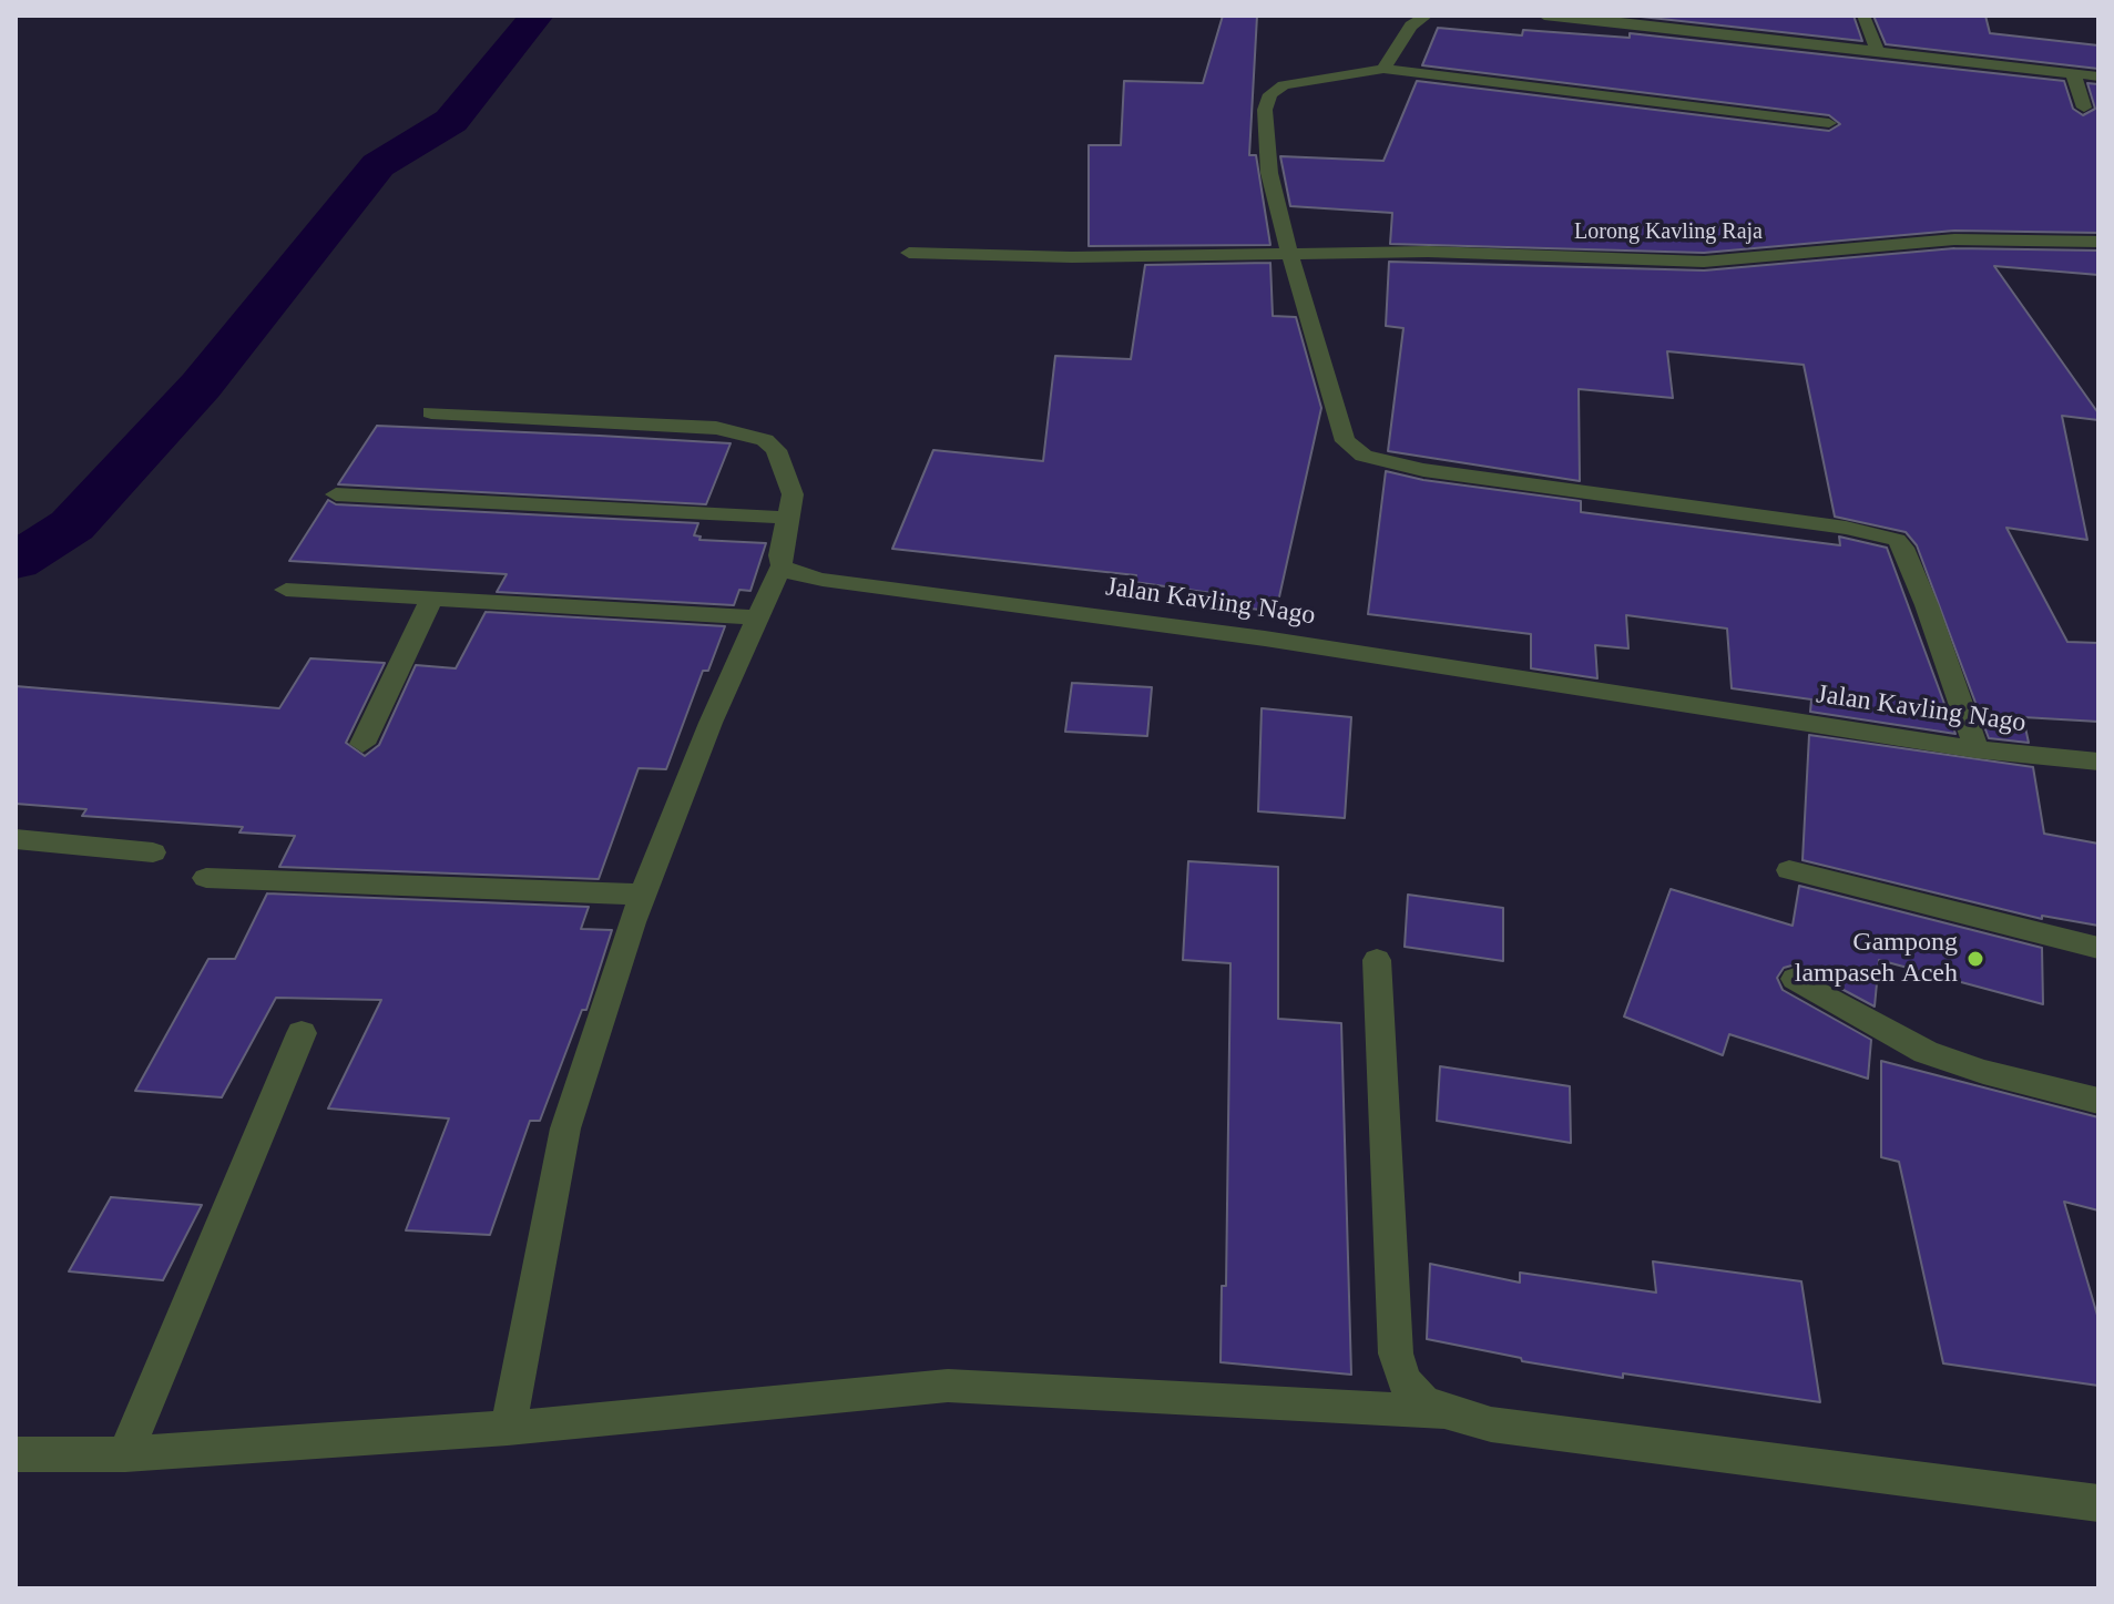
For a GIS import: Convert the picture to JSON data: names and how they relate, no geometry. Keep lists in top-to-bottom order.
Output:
{
  "streets": {
    "street": ["Lorong Kavling Raja", "Jalan Kavling Nago"]
  },
  "places": ["Gampong lampaseh Aceh"]
}
